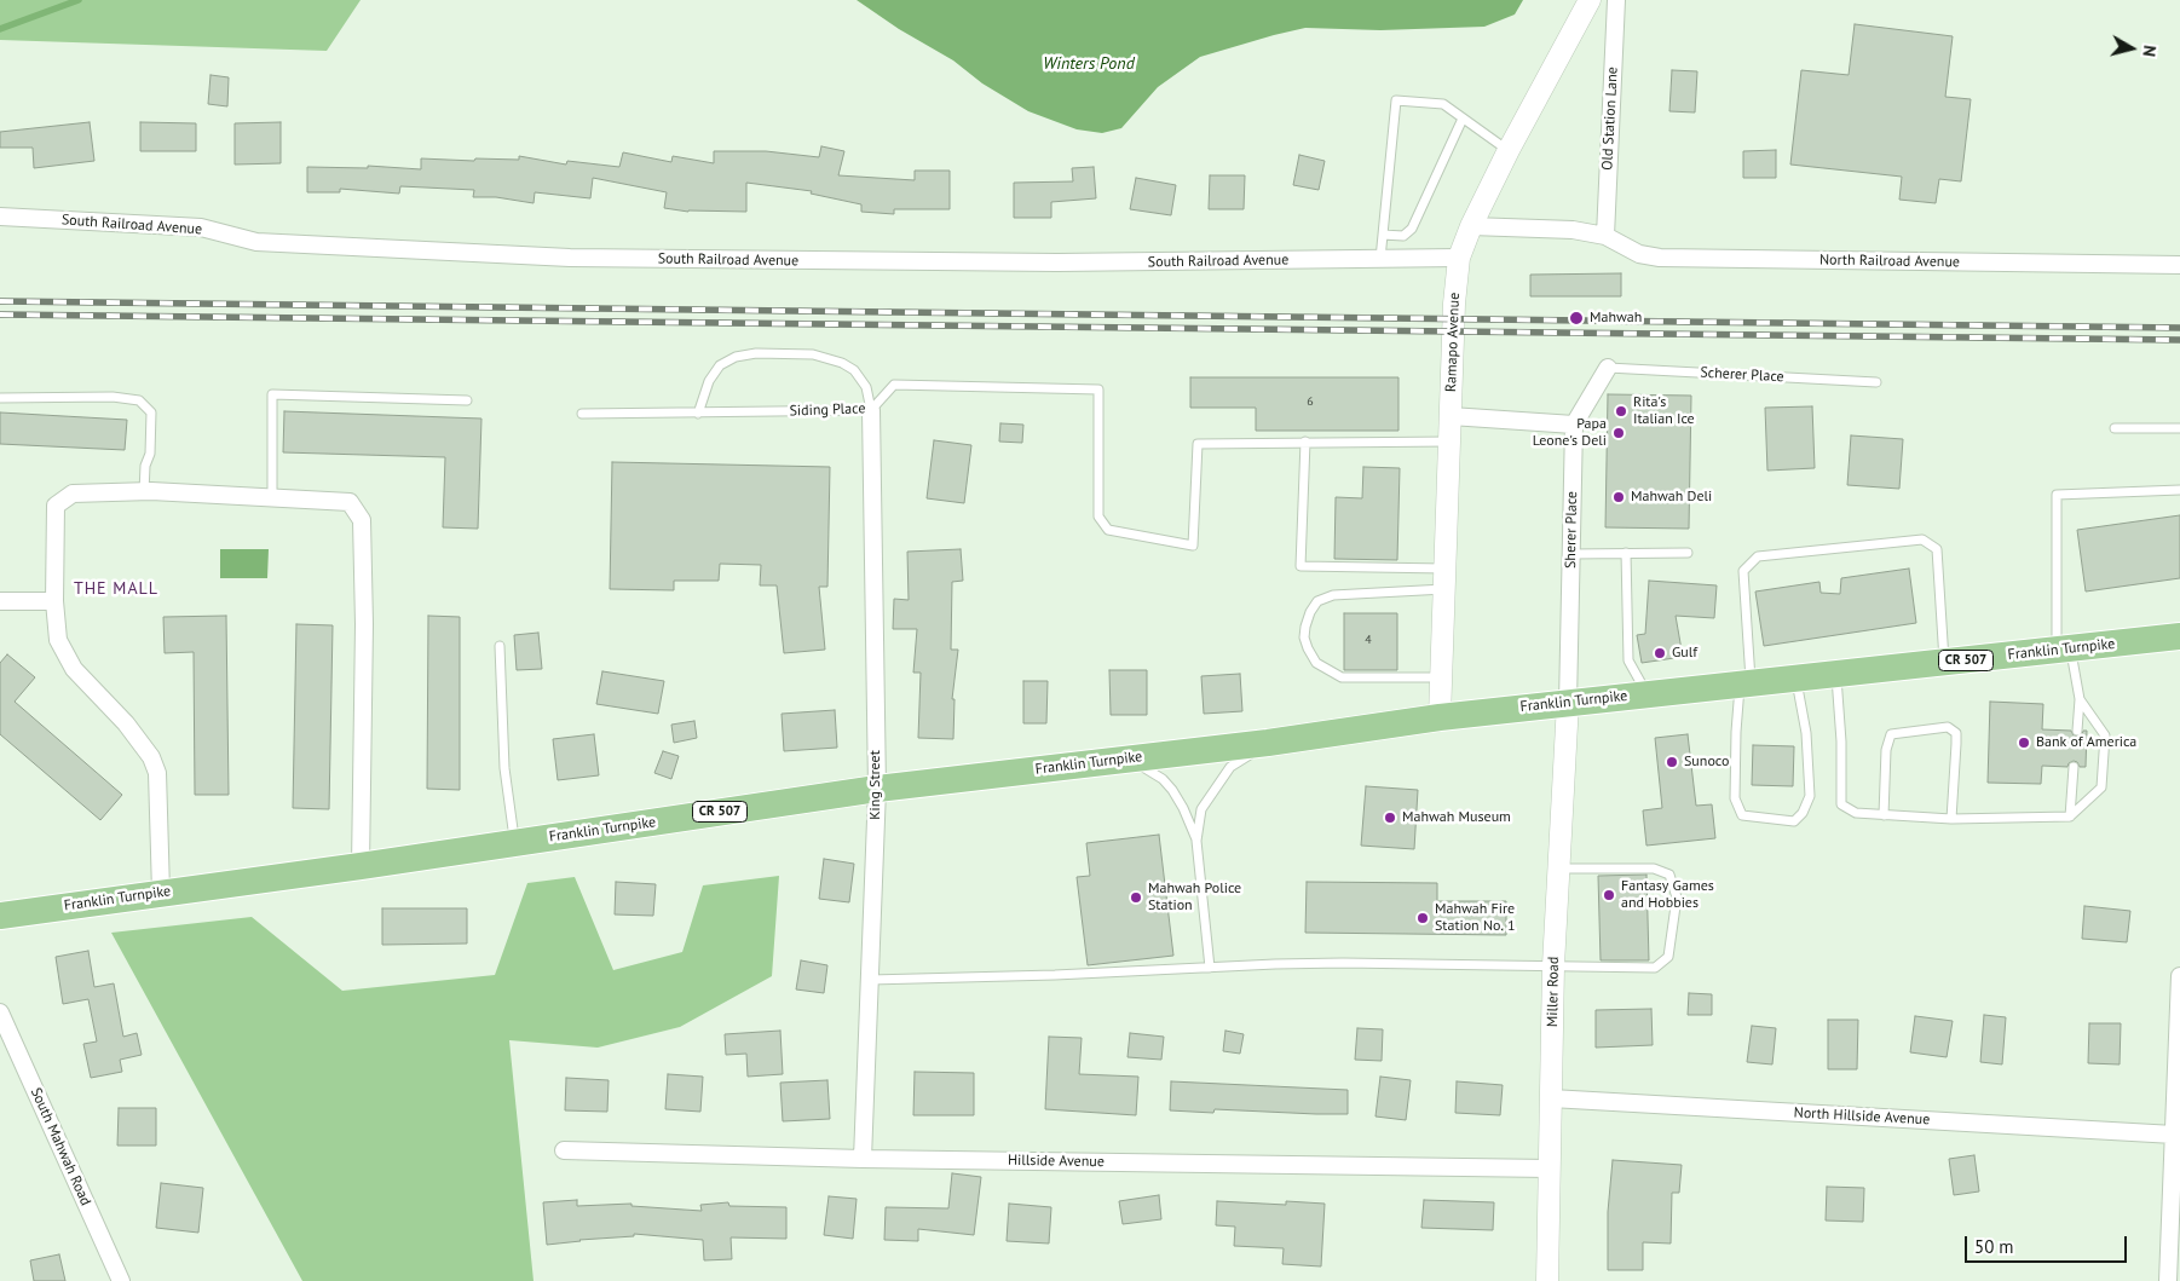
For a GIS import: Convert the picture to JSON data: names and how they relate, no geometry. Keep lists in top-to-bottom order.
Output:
{
  "streets": {
    "main road": ["Franklin Turnpike", "CR 507"],
    "street": [
      "Old Station Lane",
      "South Railroad Avenue",
      "North Railroad Avenue",
      "Ramapo Avenue",
      "Sherer Place",
      "King Street",
      "Miller Road",
      "North Hillside Avenue",
      "South Mahwah Road",
      "Hillside Avenue"
    ],
    "lane": ["Scherer Place", "Siding Place"]
  },
  "crossings": [
    ["Old Station Lane", "North Railroad Avenue"],
    ["South Railroad Avenue", "Ramapo Avenue"],
    ["Ramapo Avenue", "Franklin Turnpike"],
    ["Scherer Place", "Sherer Place"],
    ["Siding Place", "King Street"],
    ["Sherer Place", "Franklin Turnpike"],
    ["Sherer Place", "Miller Road"],
    ["Franklin Turnpike", "King Street"],
    ["Franklin Turnpike", "Miller Road"],
    ["King Street", "Hillside Avenue"],
    ["Miller Road", "North Hillside Avenue"],
    ["Miller Road", "Hillside Avenue"]
  ],
  "districts": ["THE MALL"],
  "water": ["Winters Pond"],
  "places": [
    "Mahwah",
    "Rita's Italian Ice",
    "Papa Leone's Deli",
    "Mahwah Deli",
    "Gulf",
    "Bank of America",
    "Sunoco",
    "Mahwah Museum",
    "Fantasy Games and Hobbies",
    "Mahwah Police Station",
    "Mahwah Fire Station No. 1"
  ],
  "house_numbers": ["6", "4"],
  "scale_bar": "50 m",
  "north": "right"
}
